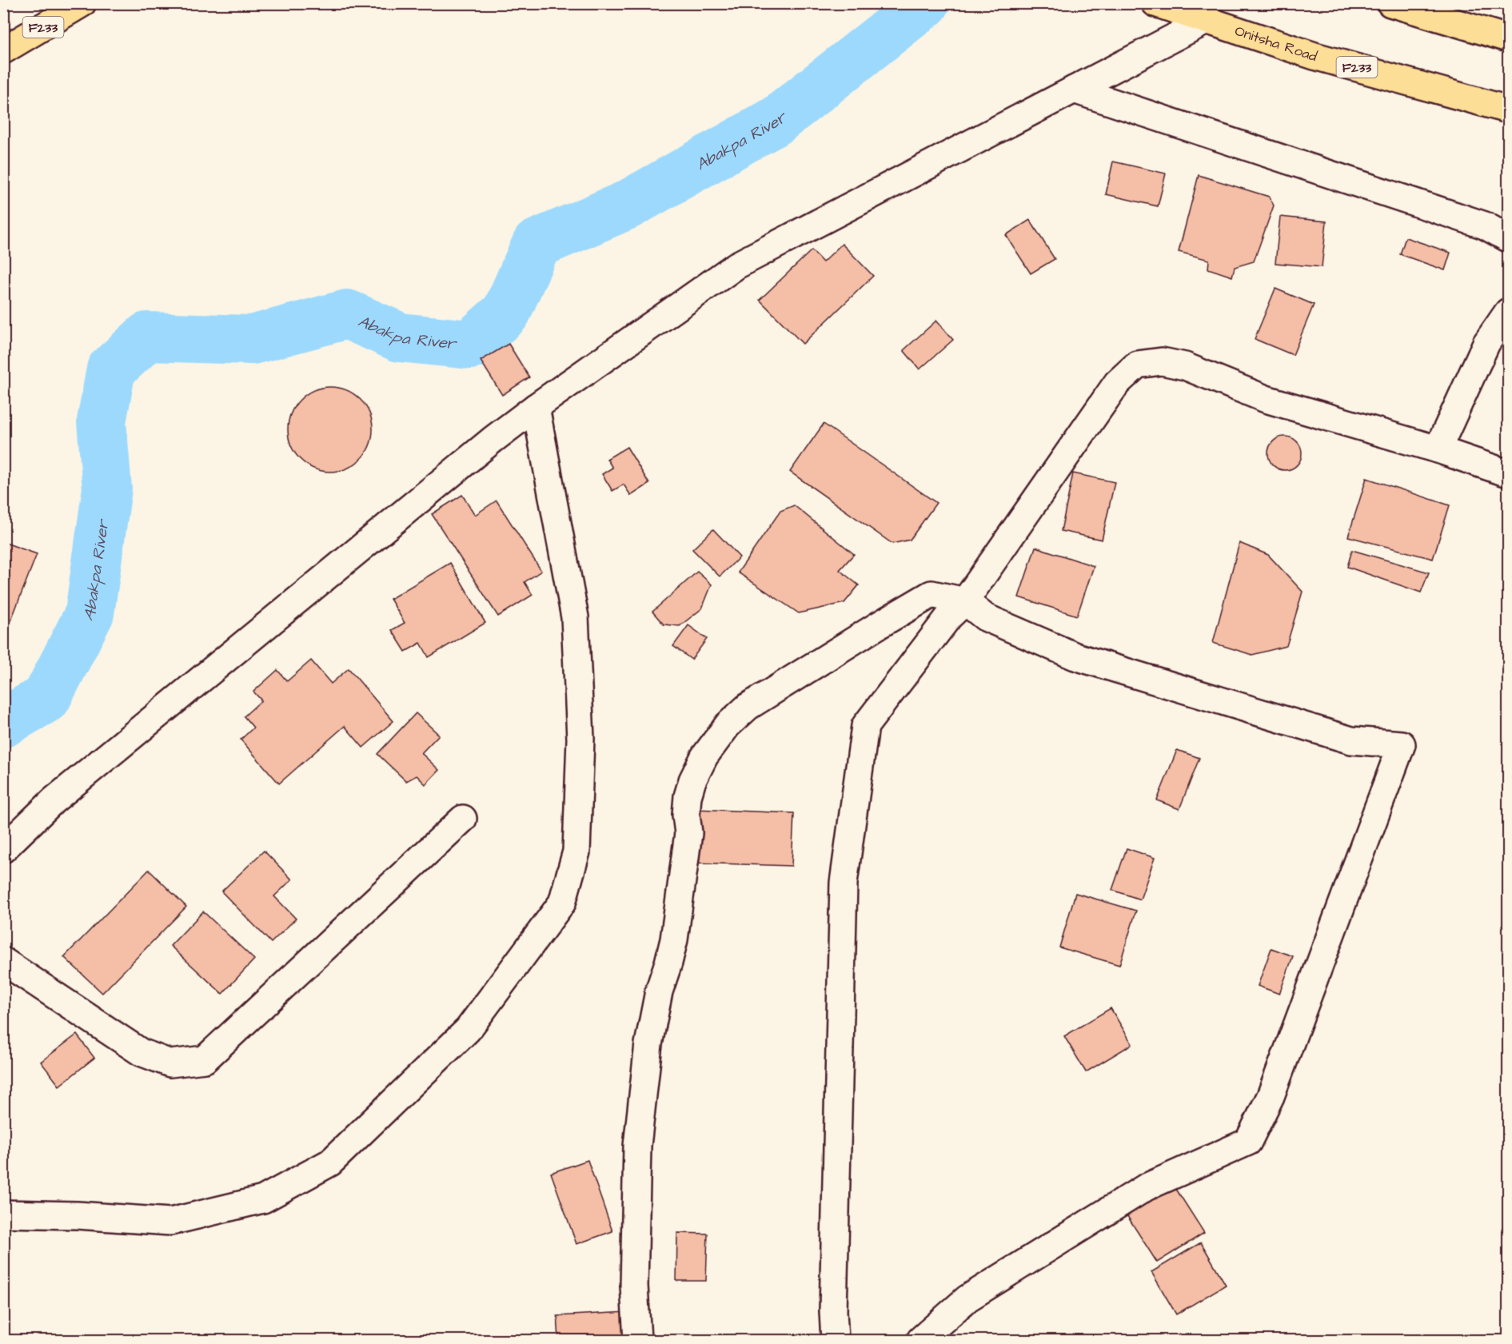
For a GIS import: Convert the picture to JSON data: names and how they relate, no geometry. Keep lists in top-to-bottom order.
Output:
{
  "streets": {
    "main road": ["F233", "Onitsha Road"]
  },
  "water": ["Abakpa River"]
}
